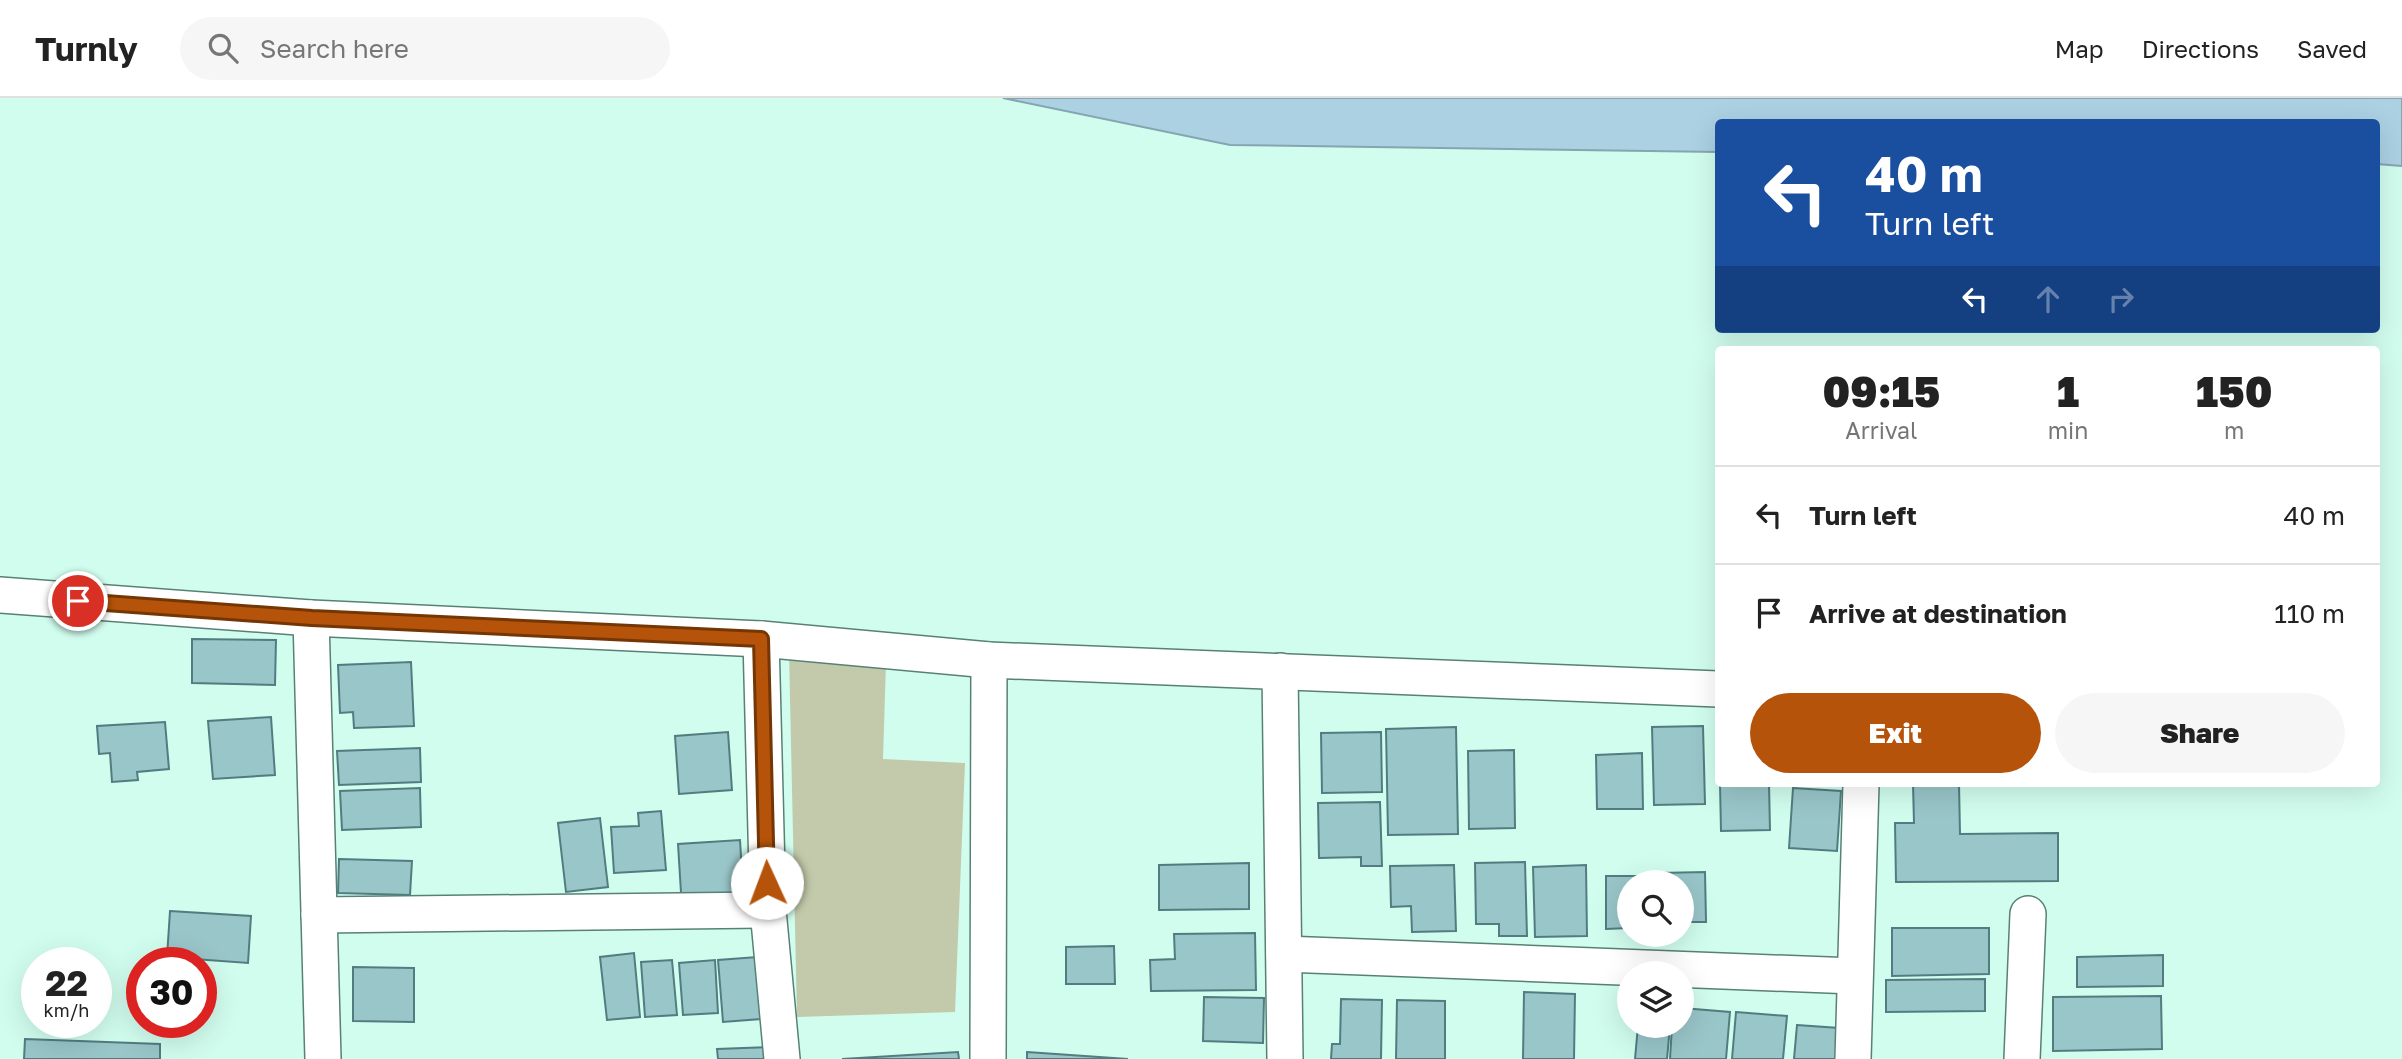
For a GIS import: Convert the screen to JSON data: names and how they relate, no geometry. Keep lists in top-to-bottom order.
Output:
{
  "page": {
    "header": "Turnly",
    "search": "Search here",
    "nav": ["Map", "Directions", "Saved"],
    "turn": ["40 m", "Turn left"],
    "eta": [
      "09:15",
      "Arrival",
      "1",
      "min",
      "150",
      "m"
    ],
    "list": [
      {
        "name": "Turn left",
        "value": "40 m"
      },
      {
        "name": "Arrive at destination",
        "value": "110 m"
      }
    ],
    "buttons": ["Exit", "Share"],
    "speed": "22 km/h",
    "limit": "30"
  }
}
